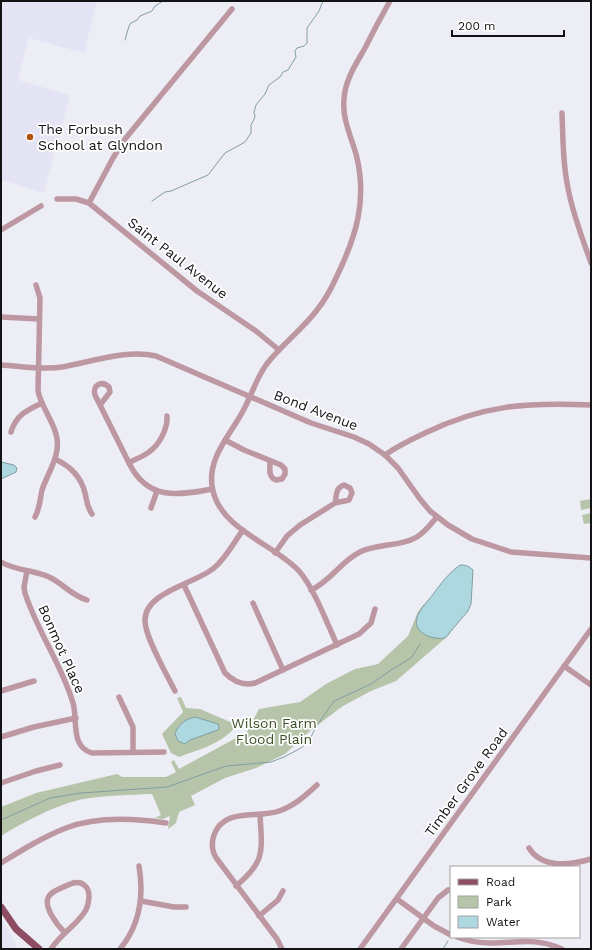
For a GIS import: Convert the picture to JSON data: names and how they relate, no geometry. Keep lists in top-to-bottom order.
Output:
{
  "streets": {
    "street": [
      "Saint Paul Avenue",
      "Bond Avenue",
      "Bonmot Place",
      "Timber Grove Road"
    ]
  },
  "parks": ["Wilson Farm Flood Plain"],
  "places": ["The Forbush School at Glyndon"],
  "legend": ["Road", "Park", "Water"],
  "scale_bar": "200 m"
}
